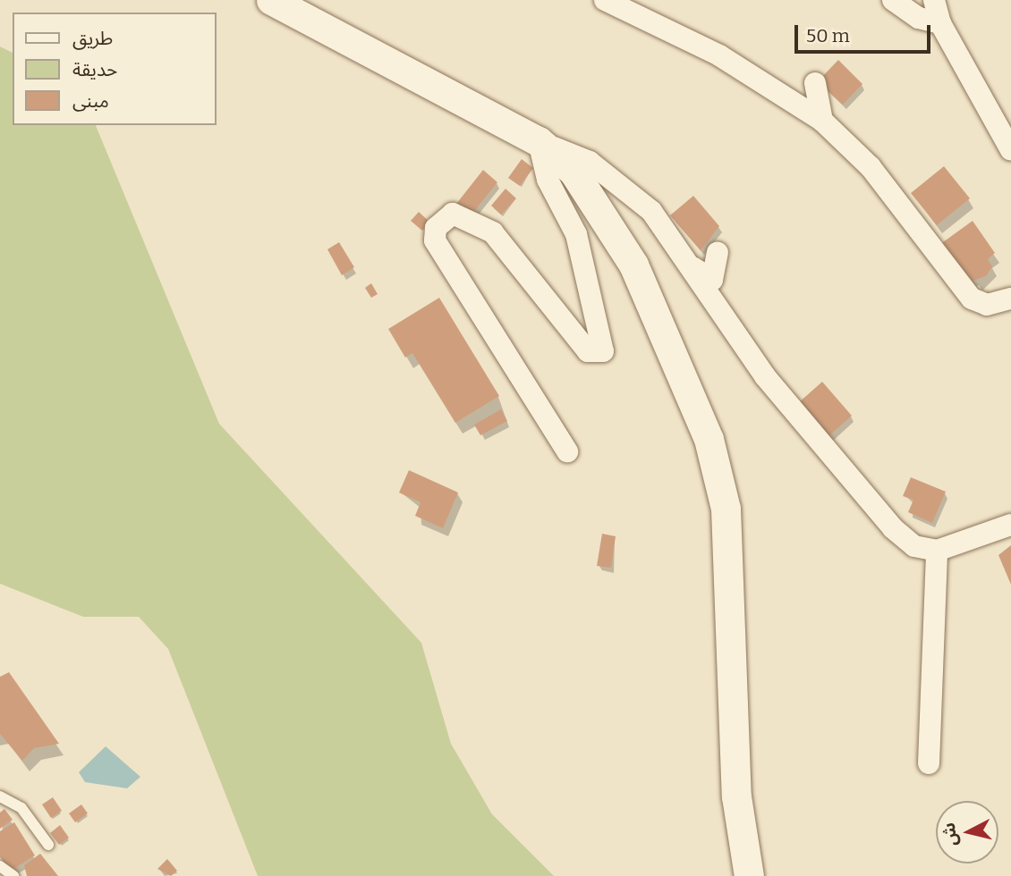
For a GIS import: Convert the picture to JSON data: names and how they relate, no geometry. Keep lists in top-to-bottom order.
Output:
{
  "legend": ["طريق", "حديقة", "مبنى"],
  "scale_bar": "50 m",
  "north": "left"
}
